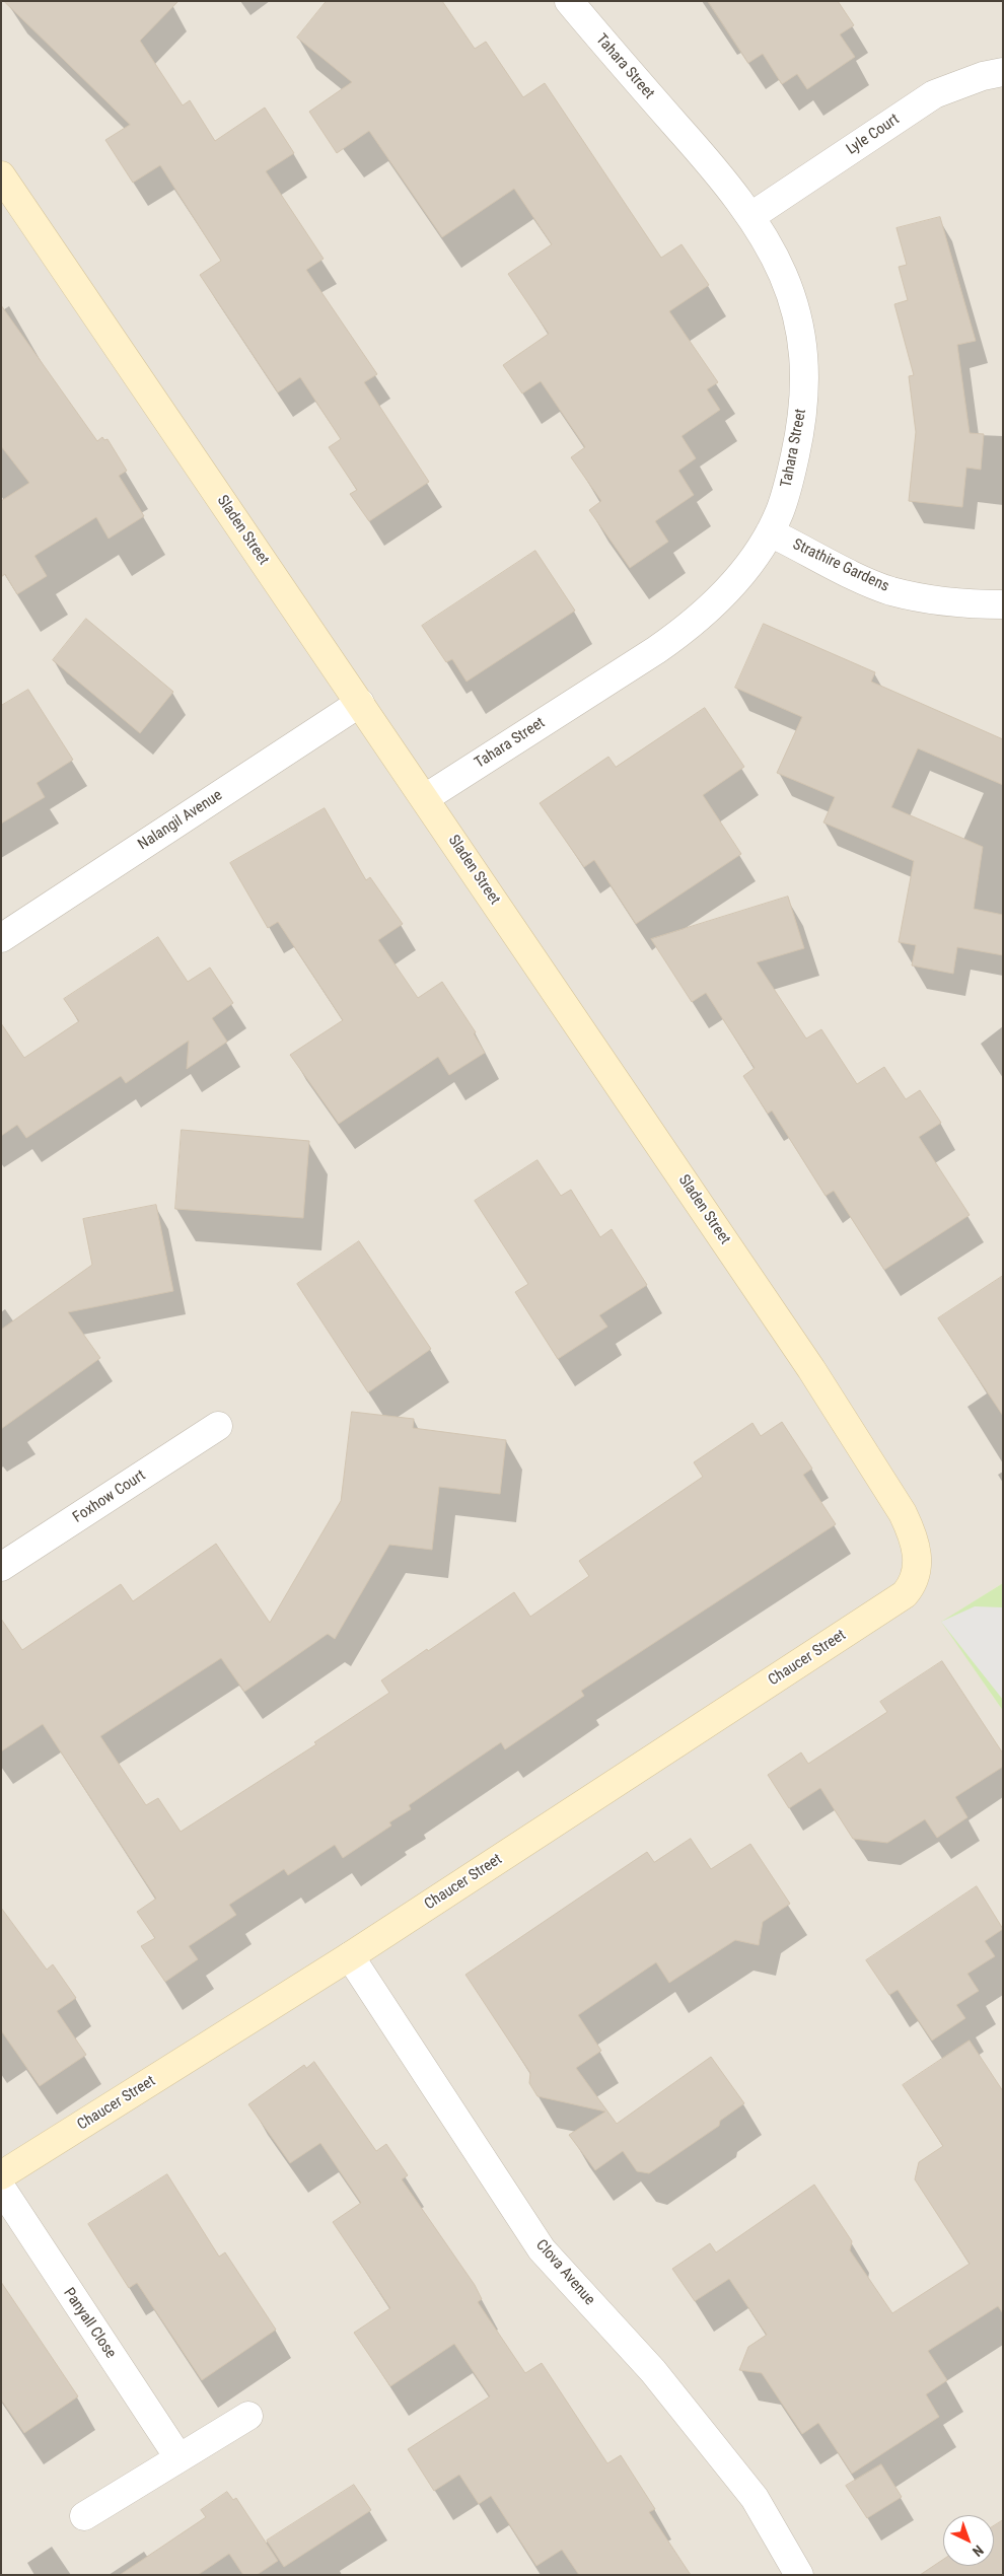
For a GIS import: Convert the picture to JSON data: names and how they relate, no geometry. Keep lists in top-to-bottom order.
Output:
{
  "streets": {
    "street": [
      "Tahara Street",
      "Lyle Court",
      "Sladen Street",
      "Strathire Gardens",
      "Nalangil Avenue",
      "Foxhow Court",
      "Chaucer Street",
      "Clova Avenue",
      "Panyall Close"
    ]
  },
  "crossings": [
    ["Tahara Street", "Lyle Court"],
    ["Tahara Street", "Sladen Street"],
    ["Tahara Street", "Strathire Gardens"],
    ["Sladen Street", "Nalangil Avenue"],
    ["Sladen Street", "Chaucer Street"],
    ["Chaucer Street", "Clova Avenue"]
  ],
  "north": "bottom right"
}
